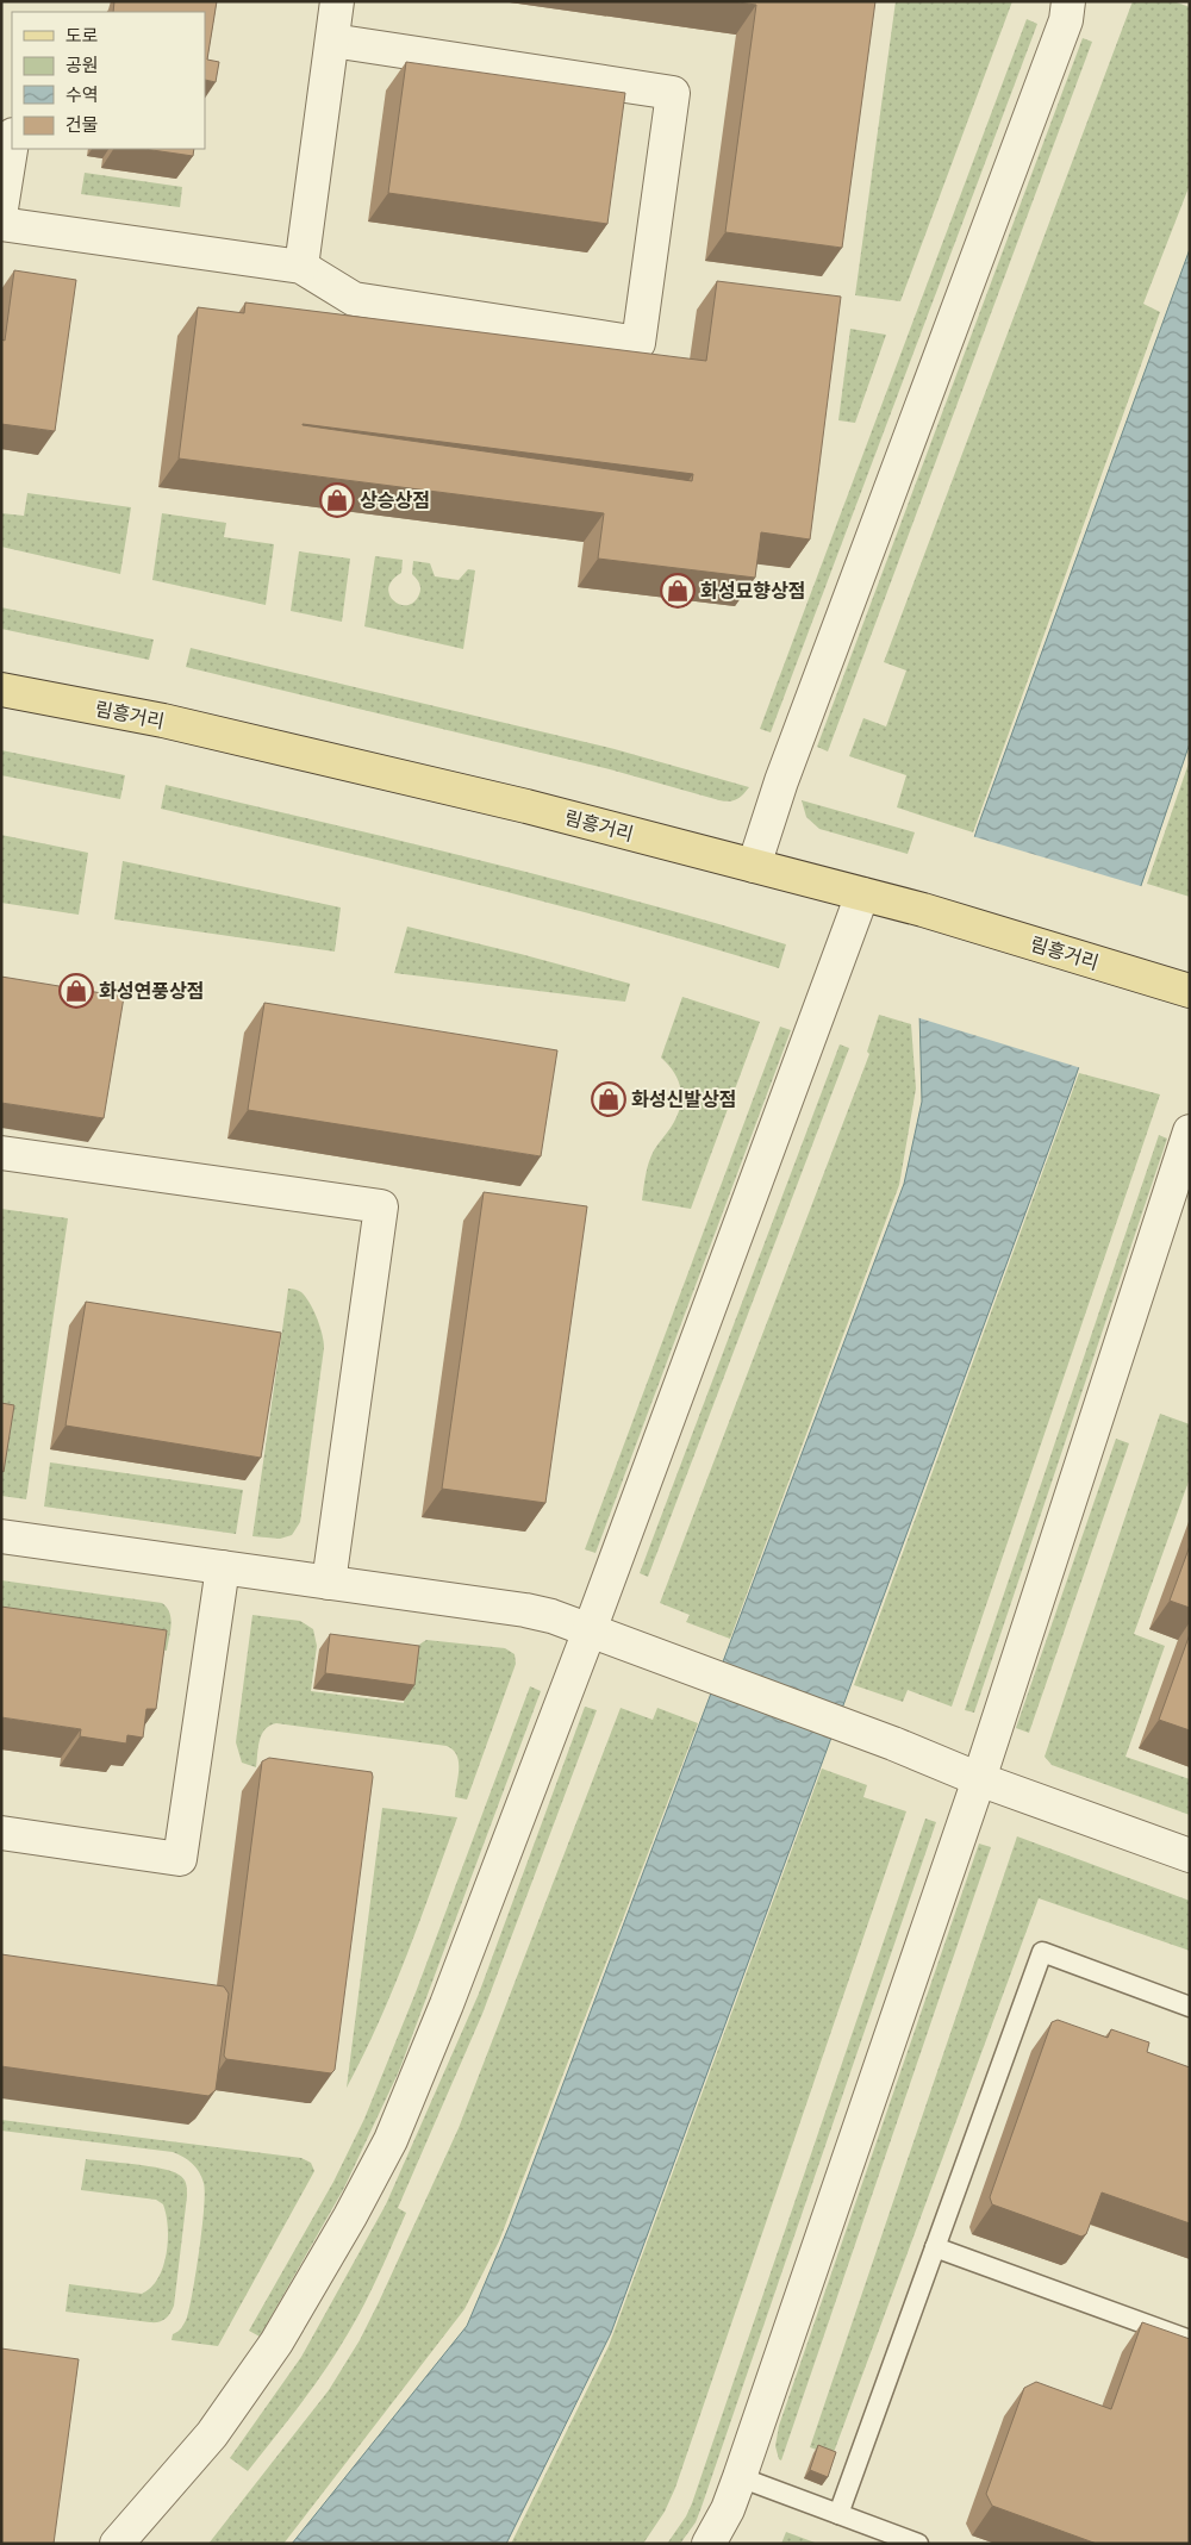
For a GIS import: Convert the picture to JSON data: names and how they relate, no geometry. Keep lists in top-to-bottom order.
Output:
{
  "streets": {
    "main road": ["림흥거리"]
  },
  "places": {
    "shop": [
      "상승상점",
      "화성묘향상점",
      "화성연풍상점",
      "화성신발상점"
    ]
  },
  "legend": [
    "도로",
    "공원",
    "수역",
    "건물"
  ]
}
